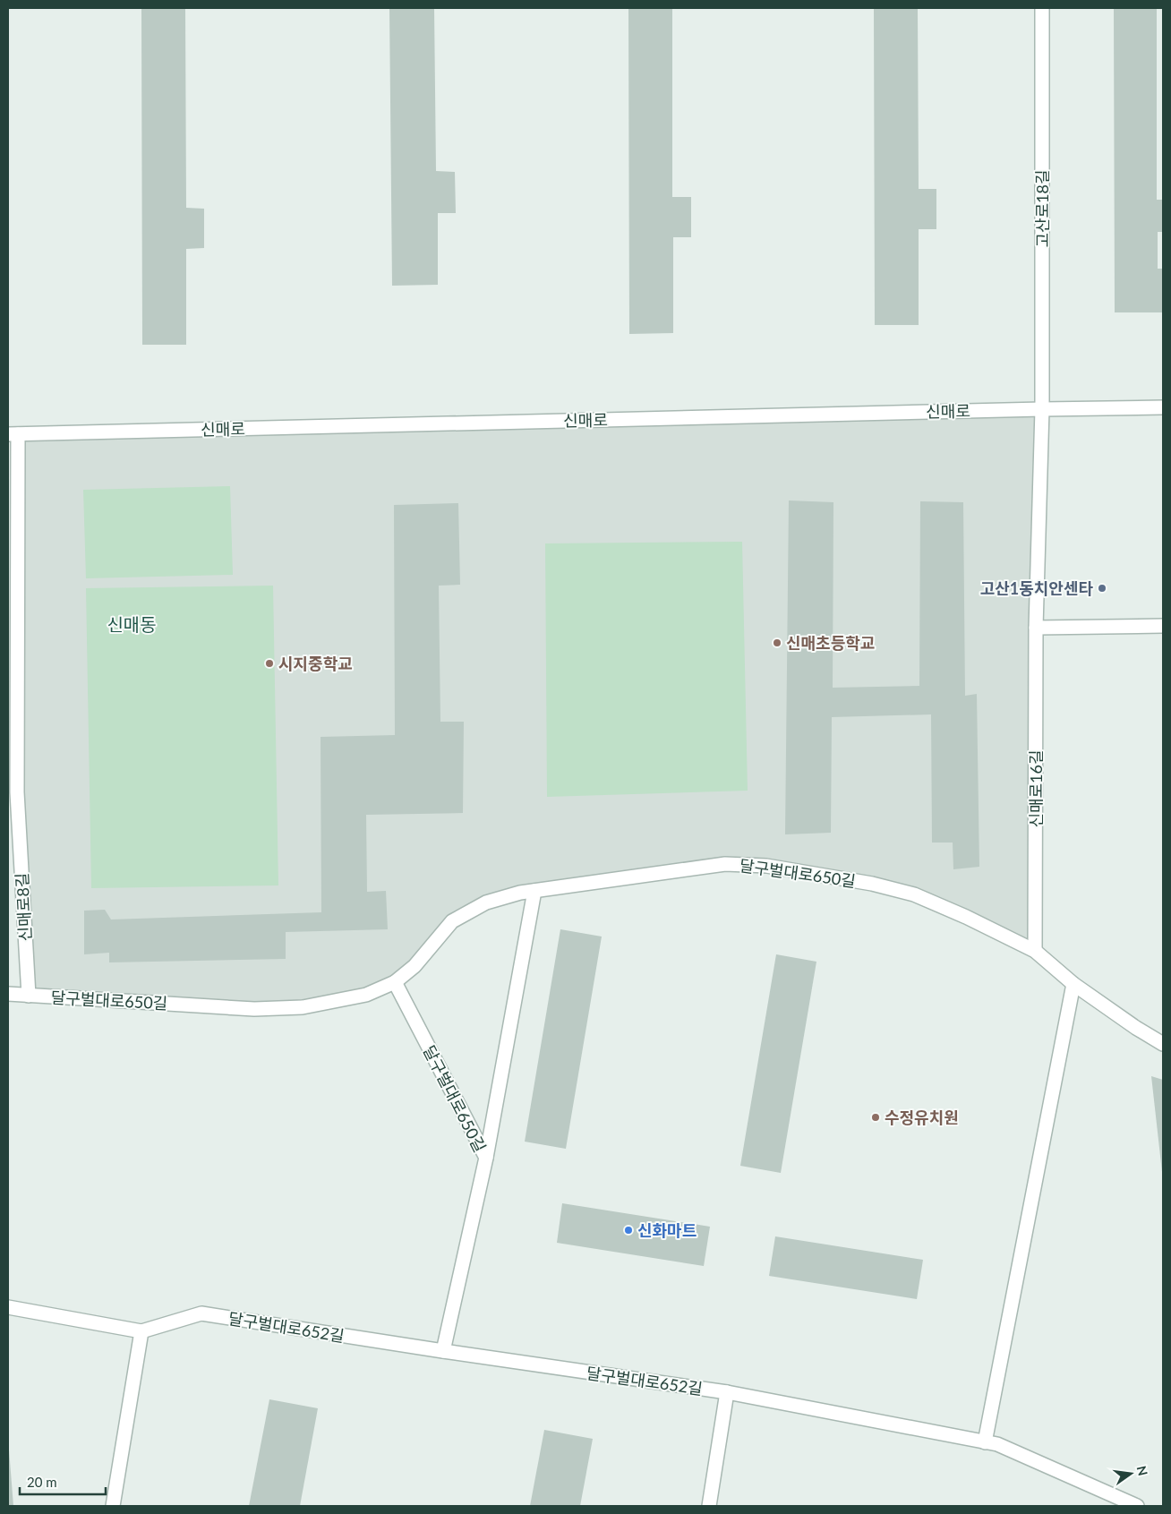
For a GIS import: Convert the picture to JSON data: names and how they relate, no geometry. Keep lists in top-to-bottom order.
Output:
{
  "streets": {
    "street": [
      "고산로18길",
      "신매로",
      "신매로16길",
      "달구벌대로650길",
      "신매로8길",
      "달구벌대로652길"
    ]
  },
  "crossings": [
    ["고산로18길", "신매로"],
    ["고산로18길", "신매로16길"],
    ["신매로", "신매로16길"],
    ["신매로", "신매로8길"],
    ["신매로16길", "달구벌대로650길"],
    ["달구벌대로650길", "신매로8길"],
    ["달구벌대로650길", "달구벌대로652길"]
  ],
  "districts": ["신매동"],
  "places": [
    "고산1동치안센타",
    "신매초등학교",
    "시지중학교",
    "수정유치원",
    "신화마트"
  ],
  "scale_bar": "20 m",
  "north": "right"
}
